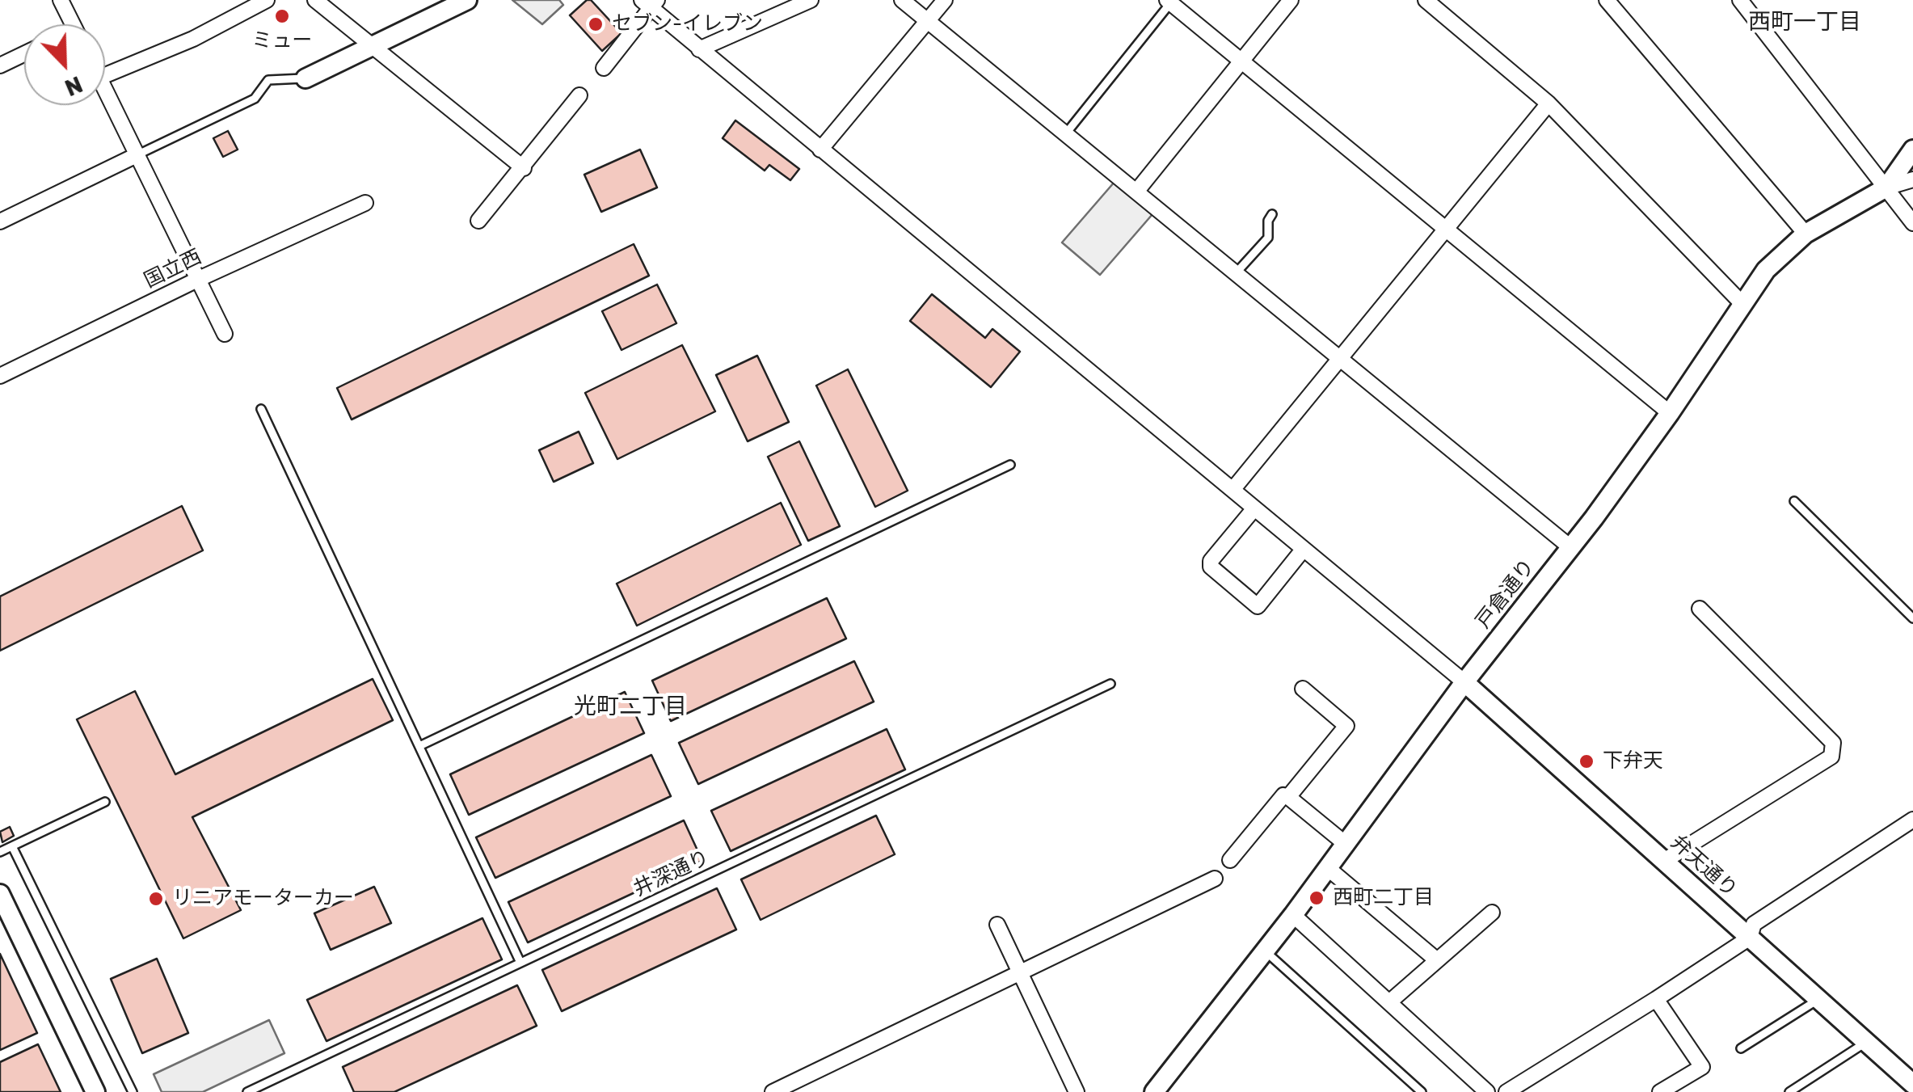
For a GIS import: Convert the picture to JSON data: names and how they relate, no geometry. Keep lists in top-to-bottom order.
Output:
{
  "streets": {
    "street": ["国立西", "戸倉通り", "弁天通り"],
    "lane": ["井深通り"]
  },
  "crossings": [
    ["戸倉通り", "弁天通り"]
  ],
  "districts": ["西町一丁目", "光町二丁目"],
  "places": [
    "ミュー",
    "セブン-イレブン",
    "下弁天",
    "西町二丁目",
    "リニアモーターカー"
  ],
  "north": "bottom right"
}
